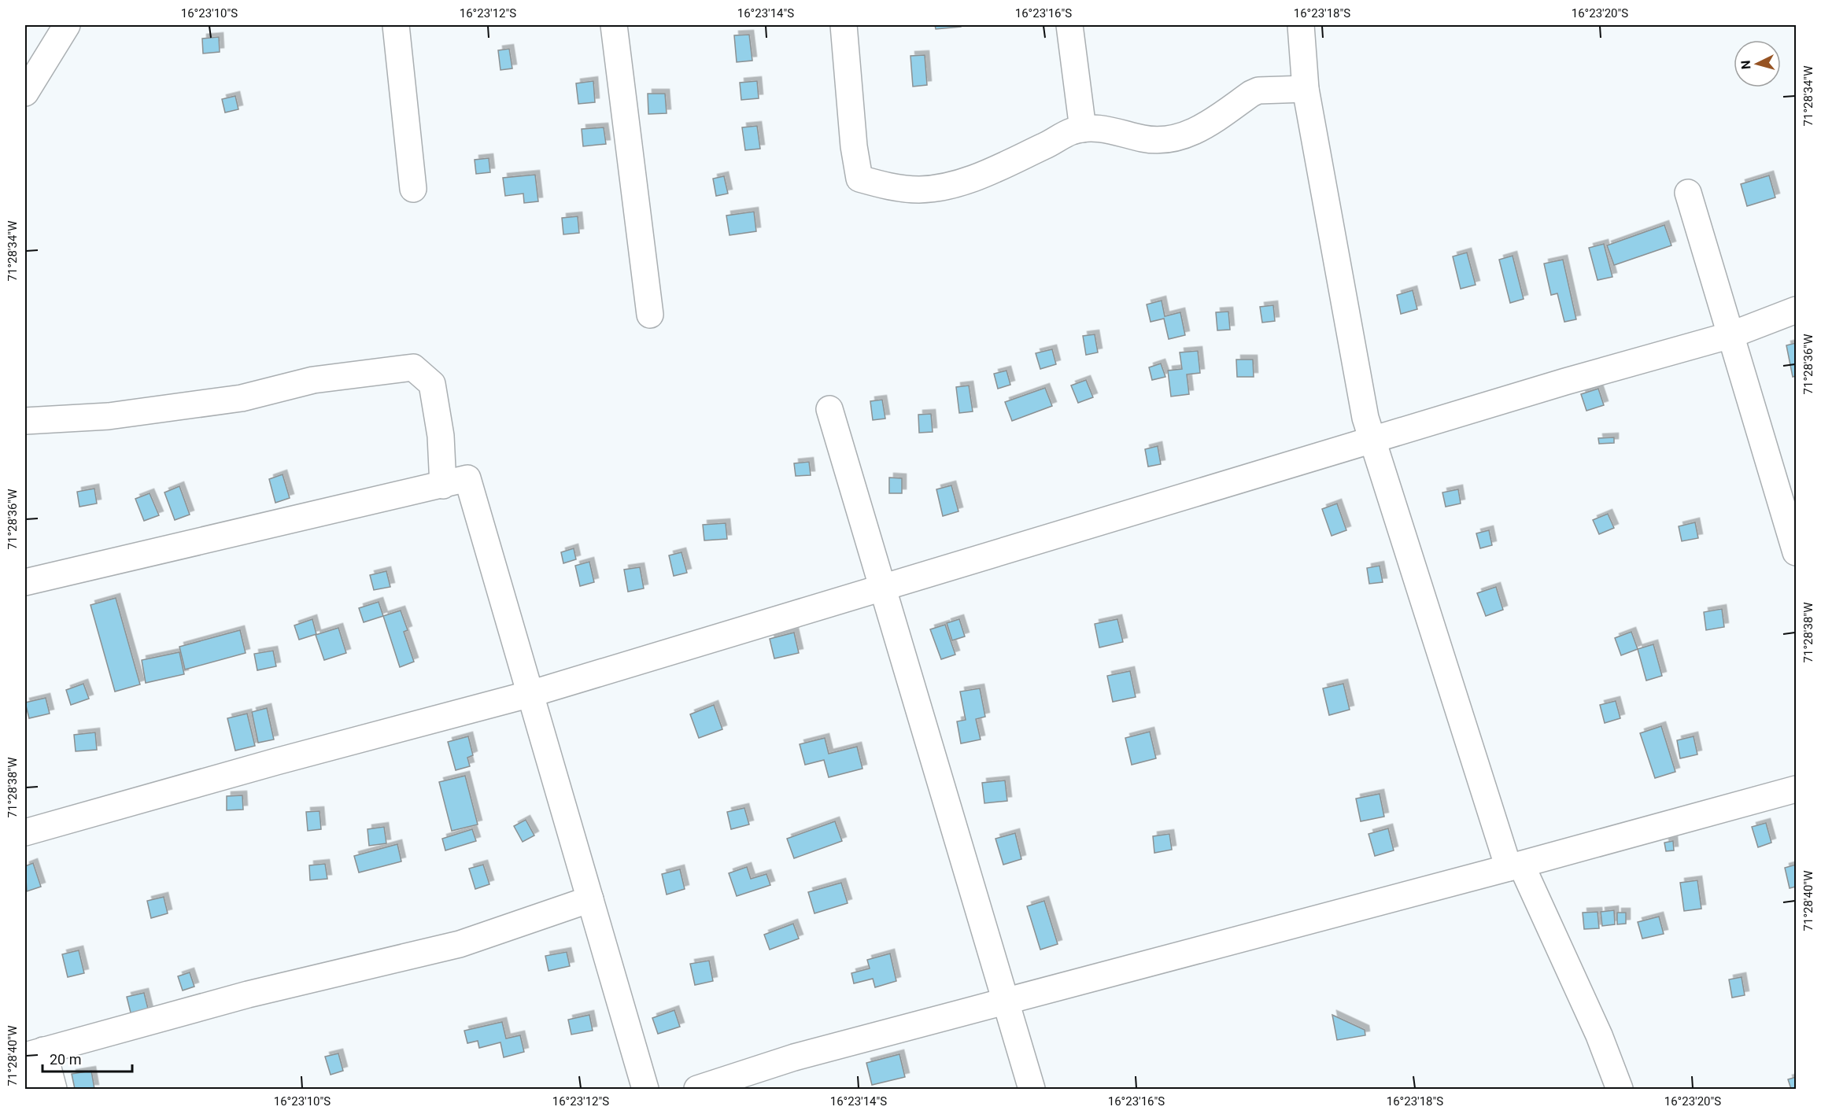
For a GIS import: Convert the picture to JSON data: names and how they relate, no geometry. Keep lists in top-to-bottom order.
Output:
{
  "scale_bar": "20 m",
  "north": "left",
  "coordinates": [
    "16°23'10\"S",
    "16°23'12\"S",
    "16°23'14\"S",
    "16°23'16\"S",
    "16°23'18\"S",
    "16°23'20\"S",
    "71°28'34\"W",
    "71°28'36\"W",
    "71°28'38\"W",
    "71°28'40\"W"
  ]
}
